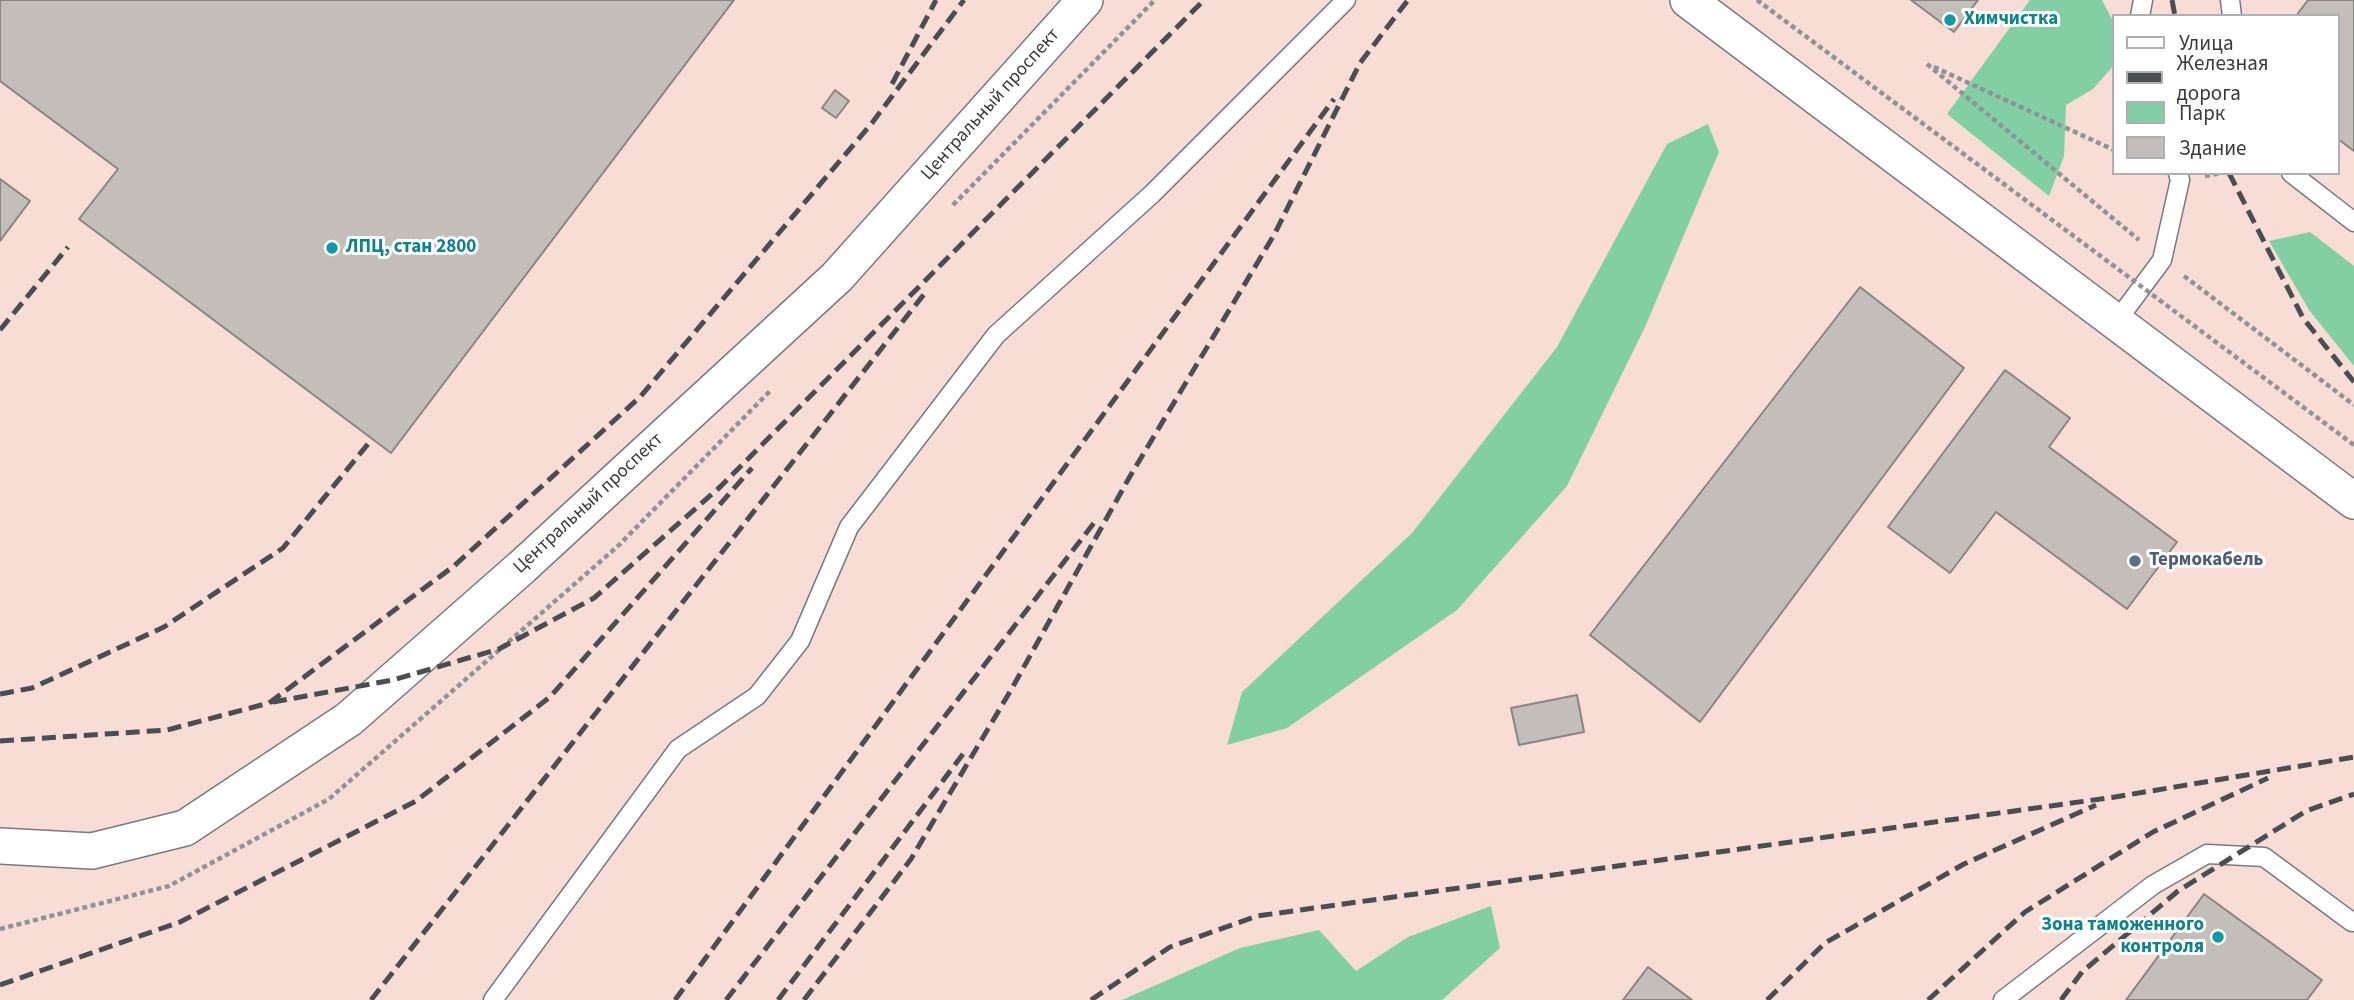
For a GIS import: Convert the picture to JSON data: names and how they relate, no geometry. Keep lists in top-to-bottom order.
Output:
{
  "streets": {
    "street": ["Центральный проспект"]
  },
  "places": [
    "Химчистка",
    "ЛПЦ, стан 2800",
    "Термокабель",
    "Зона таможенного контроля"
  ],
  "legend": [
    "Улица",
    "Железная дорога",
    "Парк",
    "Здание"
  ]
}
